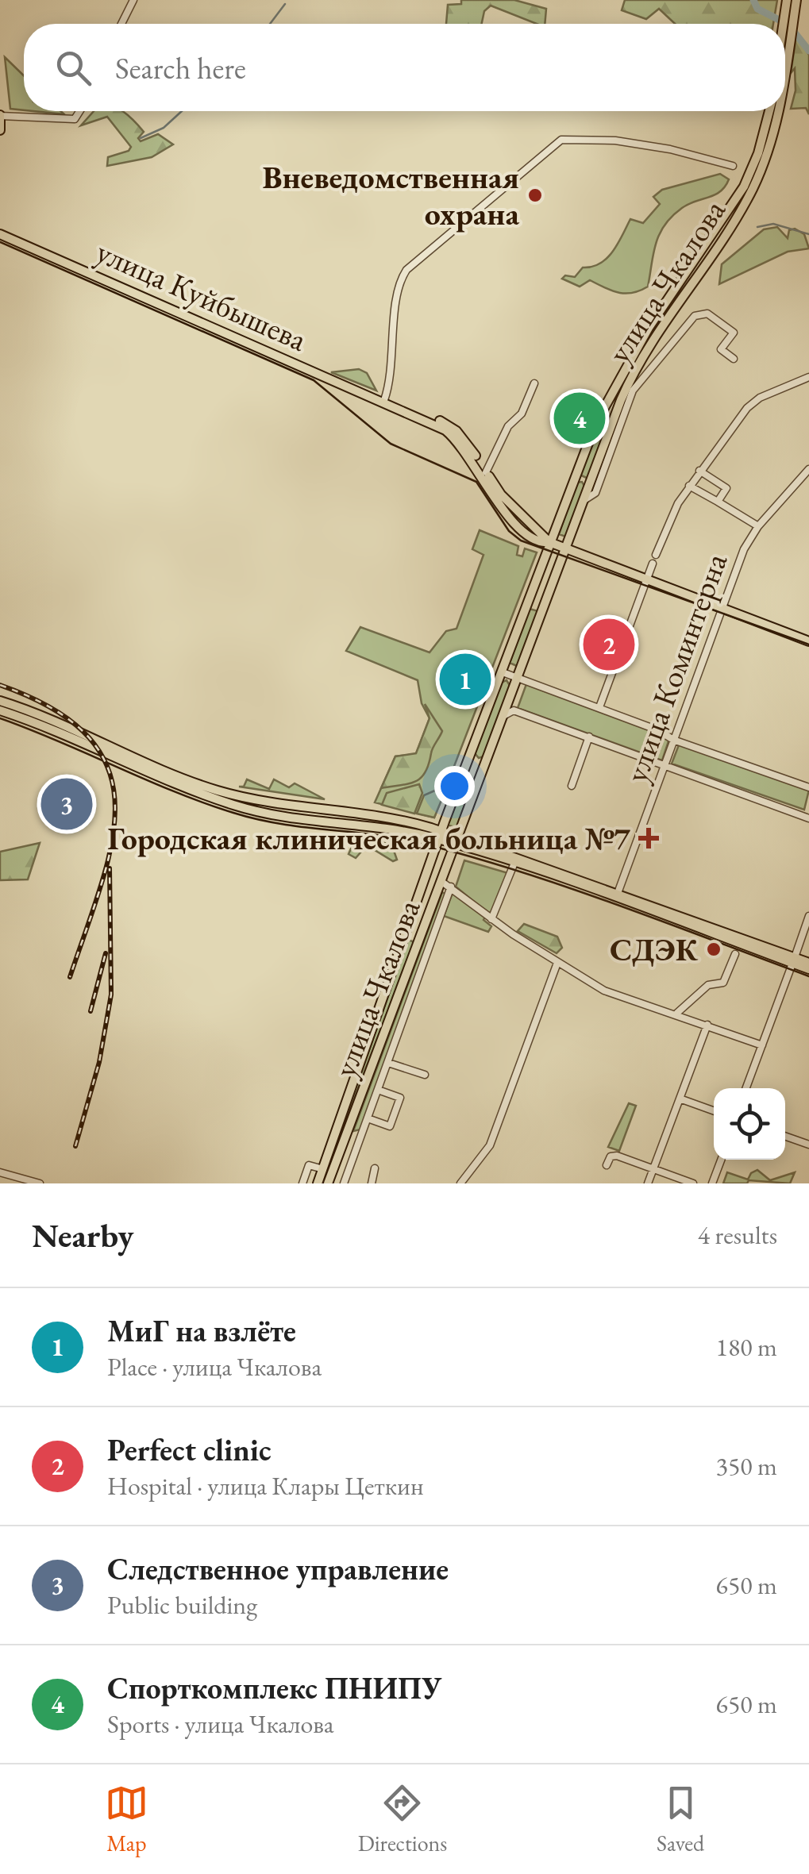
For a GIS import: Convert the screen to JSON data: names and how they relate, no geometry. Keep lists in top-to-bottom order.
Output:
{
  "streets": {
    "main road": ["улица Чкалова", "улица Куйбышева"],
    "street": ["улица Коминтерна"]
  },
  "crossings": [
    ["улица Чкалова", "улица Куйбышева"],
    ["улица Куйбышева", "улица Коминтерна"]
  ],
  "places": {
    "other": ["Вневедомственная охрана", "СДЭК"],
    "health": ["Городская клиническая больница №7"]
  },
  "page": {
    "search": "Search here",
    "pins": [
      "4",
      "2",
      "1",
      "3"
    ],
    "heading": ["Nearby", "4 results"],
    "list": [
      {
        "mark": "1",
        "name": "МиГ на взлёте",
        "note": "Place · улица Чкалова",
        "value": "180 m"
      },
      {
        "mark": "2",
        "name": "Perfect clinic",
        "note": "Hospital · улица Клары Цеткин",
        "value": "350 m"
      },
      {
        "mark": "3",
        "name": "Следственное управление",
        "note": "Public building",
        "value": "650 m"
      },
      {
        "mark": "4",
        "name": "Спорткомплекс ПНИПУ",
        "note": "Sports · улица Чкалова",
        "value": "650 m"
      }
    ],
    "nav": ["Map", "Directions", "Saved"]
  }
}
